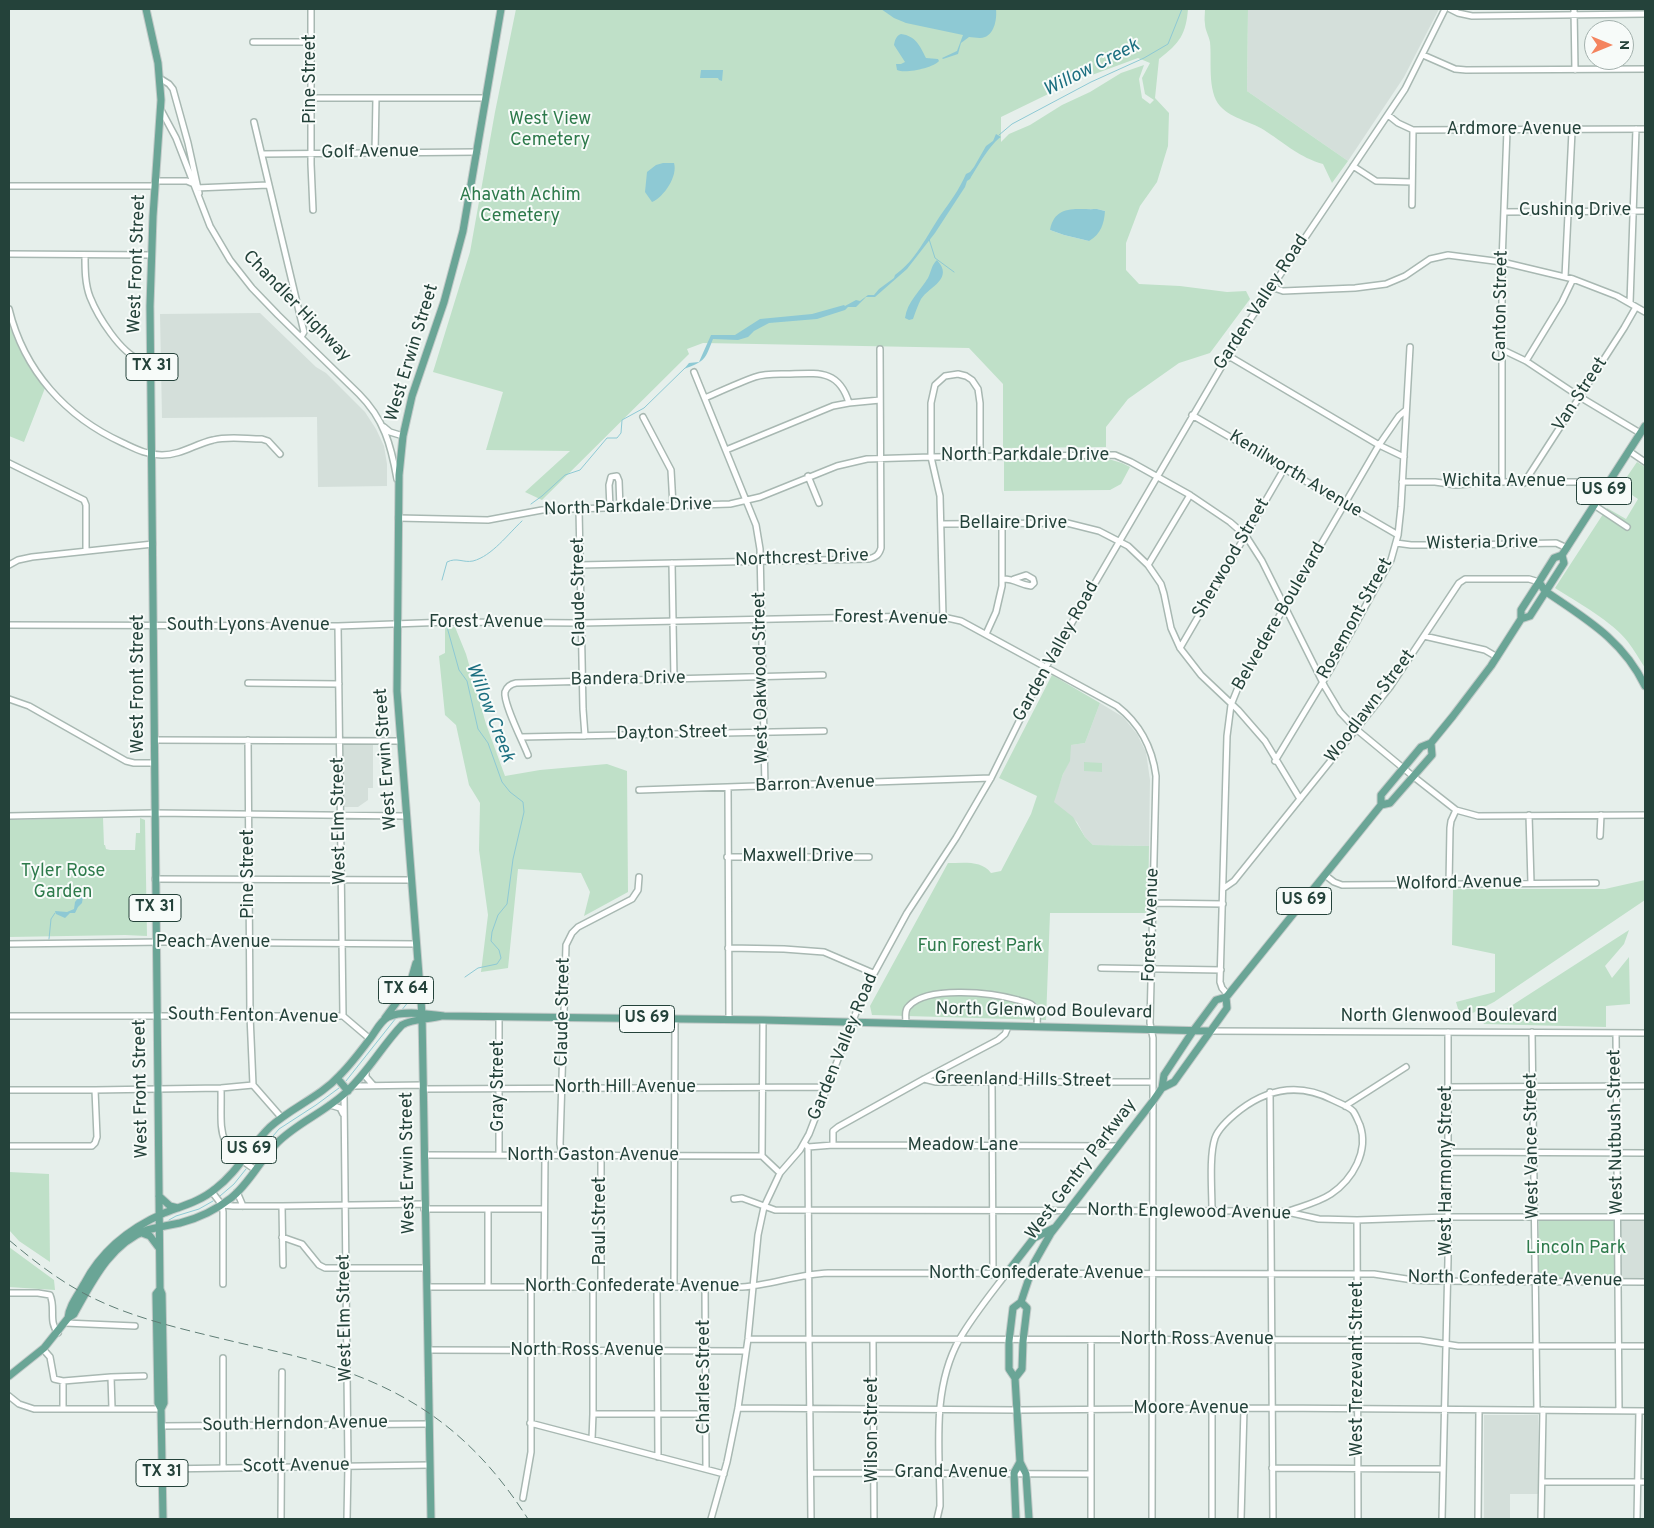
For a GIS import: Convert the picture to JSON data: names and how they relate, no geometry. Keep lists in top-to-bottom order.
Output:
{
  "streets": {
    "main road": [
      "West Front Street",
      "West Erwin Street",
      "TX 31",
      "US 69",
      "TX 64",
      "North Glenwood Boulevard",
      "West Gentry Parkway"
    ],
    "street": [
      "Pine Street",
      "Ardmore Avenue",
      "Golf Avenue",
      "Cushing Drive",
      "Garden Valley Road",
      "Canton Street",
      "Chandler Highway",
      "Van Street",
      "North Parkdale Drive",
      "Kenilworth Avenue",
      "Wichita Avenue",
      "Bellaire Drive",
      "Wisteria Drive",
      "Northcrest Drive",
      "Sherwood Street",
      "Claude Street",
      "Belvedere Boulevard",
      "Forest Avenue",
      "Rosemont Street",
      "South Lyons Avenue",
      "West Oakwood Street",
      "Bandera Drive",
      "Woodlawn Street",
      "Dayton Street",
      "Barron Avenue",
      "West Elm Street",
      "Maxwell Drive",
      "Wolford Avenue",
      "Peach Avenue",
      "South Fenton Avenue",
      "Greenland Hills Street",
      "Gray Street",
      "North Hill Avenue",
      "West Nutbush Street",
      "Meadow Lane",
      "West Vance Street",
      "North Gaston Avenue",
      "West Harmony Street",
      "North Englewood Avenue",
      "Paul Street",
      "North Confederate Avenue",
      "North Ross Avenue",
      "West Trezevant Street",
      "Charles Street",
      "Moore Avenue",
      "South Herndon Avenue",
      "Wilson Street",
      "Scott Avenue",
      "Grand Avenue"
    ]
  },
  "crossings": [
    ["Pine Street", "Golf Avenue"],
    ["Pine Street", "Peach Avenue"],
    ["Pine Street", "South Fenton Avenue"],
    ["Ardmore Avenue", "Garden Valley Road"],
    ["Ardmore Avenue", "Canton Street"],
    ["Golf Avenue", "West Erwin Street"],
    ["Cushing Drive", "Canton Street"],
    ["West Front Street", "Chandler Highway"],
    ["West Front Street", "TX 31"],
    ["West Front Street", "US 69"],
    ["West Front Street", "South Lyons Avenue"],
    ["West Front Street", "Peach Avenue"],
    ["West Front Street", "South Fenton Avenue"],
    ["West Front Street", "South Herndon Avenue"],
    ["West Front Street", "Scott Avenue"],
    ["Garden Valley Road", "North Parkdale Drive"],
    ["Garden Valley Road", "Kenilworth Avenue"],
    ["Garden Valley Road", "Bellaire Drive"],
    ["Garden Valley Road", "Forest Avenue"],
    ["Garden Valley Road", "Barron Avenue"],
    ["Garden Valley Road", "North Glenwood Boulevard"],
    ["Garden Valley Road", "North Hill Avenue"],
    ["Garden Valley Road", "Meadow Lane"],
    ["Garden Valley Road", "North Englewood Avenue"],
    ["Garden Valley Road", "North Confederate Avenue"],
    ["Garden Valley Road", "North Ross Avenue"],
    ["Garden Valley Road", "Moore Avenue"],
    ["Garden Valley Road", "Grand Avenue"],
    ["Canton Street", "Wichita Avenue"],
    ["Chandler Highway", "West Erwin Street"],
    ["Chandler Highway", "TX 31"],
    ["West Erwin Street", "North Parkdale Drive"],
    ["West Erwin Street", "US 69"],
    ["West Erwin Street", "Forest Avenue"],
    ["West Erwin Street", "South Lyons Avenue"],
    ["West Erwin Street", "Peach Avenue"],
    ["West Erwin Street", "TX 64"],
    ["West Erwin Street", "North Glenwood Boulevard"],
    ["West Erwin Street", "North Hill Avenue"],
    ["West Erwin Street", "North Gaston Avenue"],
    ["West Erwin Street", "North Confederate Avenue"],
    ["West Erwin Street", "North Ross Avenue"],
    ["West Erwin Street", "South Herndon Avenue"],
    ["West Erwin Street", "Scott Avenue"],
    ["Van Street", "Wichita Avenue"],
    ["North Parkdale Drive", "Northcrest Drive"],
    ["North Parkdale Drive", "Sherwood Street"],
    ["North Parkdale Drive", "Claude Street"],
    ["North Parkdale Drive", "Belvedere Boulevard"],
    ["North Parkdale Drive", "Rosemont Street"],
    ["North Parkdale Drive", "West Oakwood Street"],
    ["North Parkdale Drive", "Woodlawn Street"],
    ["North Parkdale Drive", "West Gentry Parkway"],
    ["Kenilworth Avenue", "Sherwood Street"],
    ["Kenilworth Avenue", "Belvedere Boulevard"],
    ["Kenilworth Avenue", "Rosemont Street"],
    ["Wichita Avenue", "Rosemont Street"],
    ["Wichita Avenue", "West Gentry Parkway"],
    ["US 69", "West Elm Street"],
    ["US 69", "TX 64"],
    ["US 69", "North Glenwood Boulevard"],
    ["US 69", "South Fenton Avenue"],
    ["US 69", "North Hill Avenue"],
    ["Bellaire Drive", "Sherwood Street"],
    ["Bellaire Drive", "Belvedere Boulevard"],
    ["Bellaire Drive", "Rosemont Street"],
    ["Bellaire Drive", "Woodlawn Street"],
    ["Wisteria Drive", "Rosemont Street"],
    ["Wisteria Drive", "West Gentry Parkway"],
    ["Northcrest Drive", "Claude Street"],
    ["Northcrest Drive", "West Oakwood Street"],
    ["Claude Street", "Forest Avenue"],
    ["Claude Street", "Bandera Drive"],
    ["Claude Street", "Dayton Street"],
    ["Claude Street", "North Glenwood Boulevard"],
    ["Claude Street", "North Hill Avenue"],
    ["Claude Street", "North Gaston Avenue"],
    ["Belvedere Boulevard", "Rosemont Street"],
    ["Belvedere Boulevard", "Woodlawn Street"],
    ["Belvedere Boulevard", "West Gentry Parkway"],
    ["Forest Avenue", "South Lyons Avenue"],
    ["Forest Avenue", "West Oakwood Street"],
    ["Forest Avenue", "North Glenwood Boulevard"],
    ["Forest Avenue", "Greenland Hills Street"],
    ["Forest Avenue", "West Gentry Parkway"],
    ["Forest Avenue", "North Englewood Avenue"],
    ["Forest Avenue", "North Confederate Avenue"],
    ["Forest Avenue", "North Ross Avenue"],
    ["Forest Avenue", "Moore Avenue"],
    ["South Lyons Avenue", "West Elm Street"],
    ["West Oakwood Street", "Bandera Drive"],
    ["West Oakwood Street", "Dayton Street"],
    ["West Oakwood Street", "Barron Avenue"],
    ["Bandera Drive", "Dayton Street"],
    ["Woodlawn Street", "West Gentry Parkway"],
    ["West Elm Street", "Peach Avenue"],
    ["West Elm Street", "South Fenton Avenue"],
    ["West Elm Street", "North Hill Avenue"],
    ["West Elm Street", "South Herndon Avenue"],
    ["West Elm Street", "Scott Avenue"],
    ["Wolford Avenue", "West Gentry Parkway"],
    ["North Glenwood Boulevard", "Gray Street"],
    ["North Glenwood Boulevard", "West Nutbush Street"],
    ["North Glenwood Boulevard", "West Vance Street"],
    ["North Glenwood Boulevard", "West Gentry Parkway"],
    ["North Glenwood Boulevard", "West Harmony Street"],
    ["Gray Street", "North Hill Avenue"],
    ["Gray Street", "North Gaston Avenue"],
    ["West Nutbush Street", "North Englewood Avenue"],
    ["West Nutbush Street", "North Confederate Avenue"],
    ["West Nutbush Street", "North Ross Avenue"],
    ["West Nutbush Street", "Moore Avenue"],
    ["Meadow Lane", "West Gentry Parkway"],
    ["West Vance Street", "North Englewood Avenue"],
    ["West Vance Street", "North Confederate Avenue"],
    ["West Vance Street", "North Ross Avenue"],
    ["West Vance Street", "Moore Avenue"],
    ["North Gaston Avenue", "Paul Street"],
    ["West Gentry Parkway", "North Englewood Avenue"],
    ["West Gentry Parkway", "North Confederate Avenue"],
    ["West Gentry Parkway", "North Ross Avenue"],
    ["West Gentry Parkway", "Moore Avenue"],
    ["West Gentry Parkway", "Grand Avenue"],
    ["West Harmony Street", "North Englewood Avenue"],
    ["West Harmony Street", "North Confederate Avenue"],
    ["West Harmony Street", "North Ross Avenue"],
    ["West Harmony Street", "Moore Avenue"],
    ["North Englewood Avenue", "West Trezevant Street"],
    ["Paul Street", "North Confederate Avenue"],
    ["Paul Street", "North Ross Avenue"],
    ["North Confederate Avenue", "West Trezevant Street"],
    ["North Confederate Avenue", "Charles Street"],
    ["North Ross Avenue", "West Trezevant Street"],
    ["North Ross Avenue", "Charles Street"],
    ["North Ross Avenue", "Wilson Street"],
    ["West Trezevant Street", "Moore Avenue"],
    ["Moore Avenue", "Wilson Street"],
    ["Wilson Street", "Grand Avenue"]
  ],
  "water": ["Willow Creek"],
  "parks": [
    "West View Cemetery",
    "Ahavath Achim Cemetery",
    "Tyler Rose Garden",
    "Fun Forest Park",
    "Lincoln Park"
  ],
  "north": "right"
}
